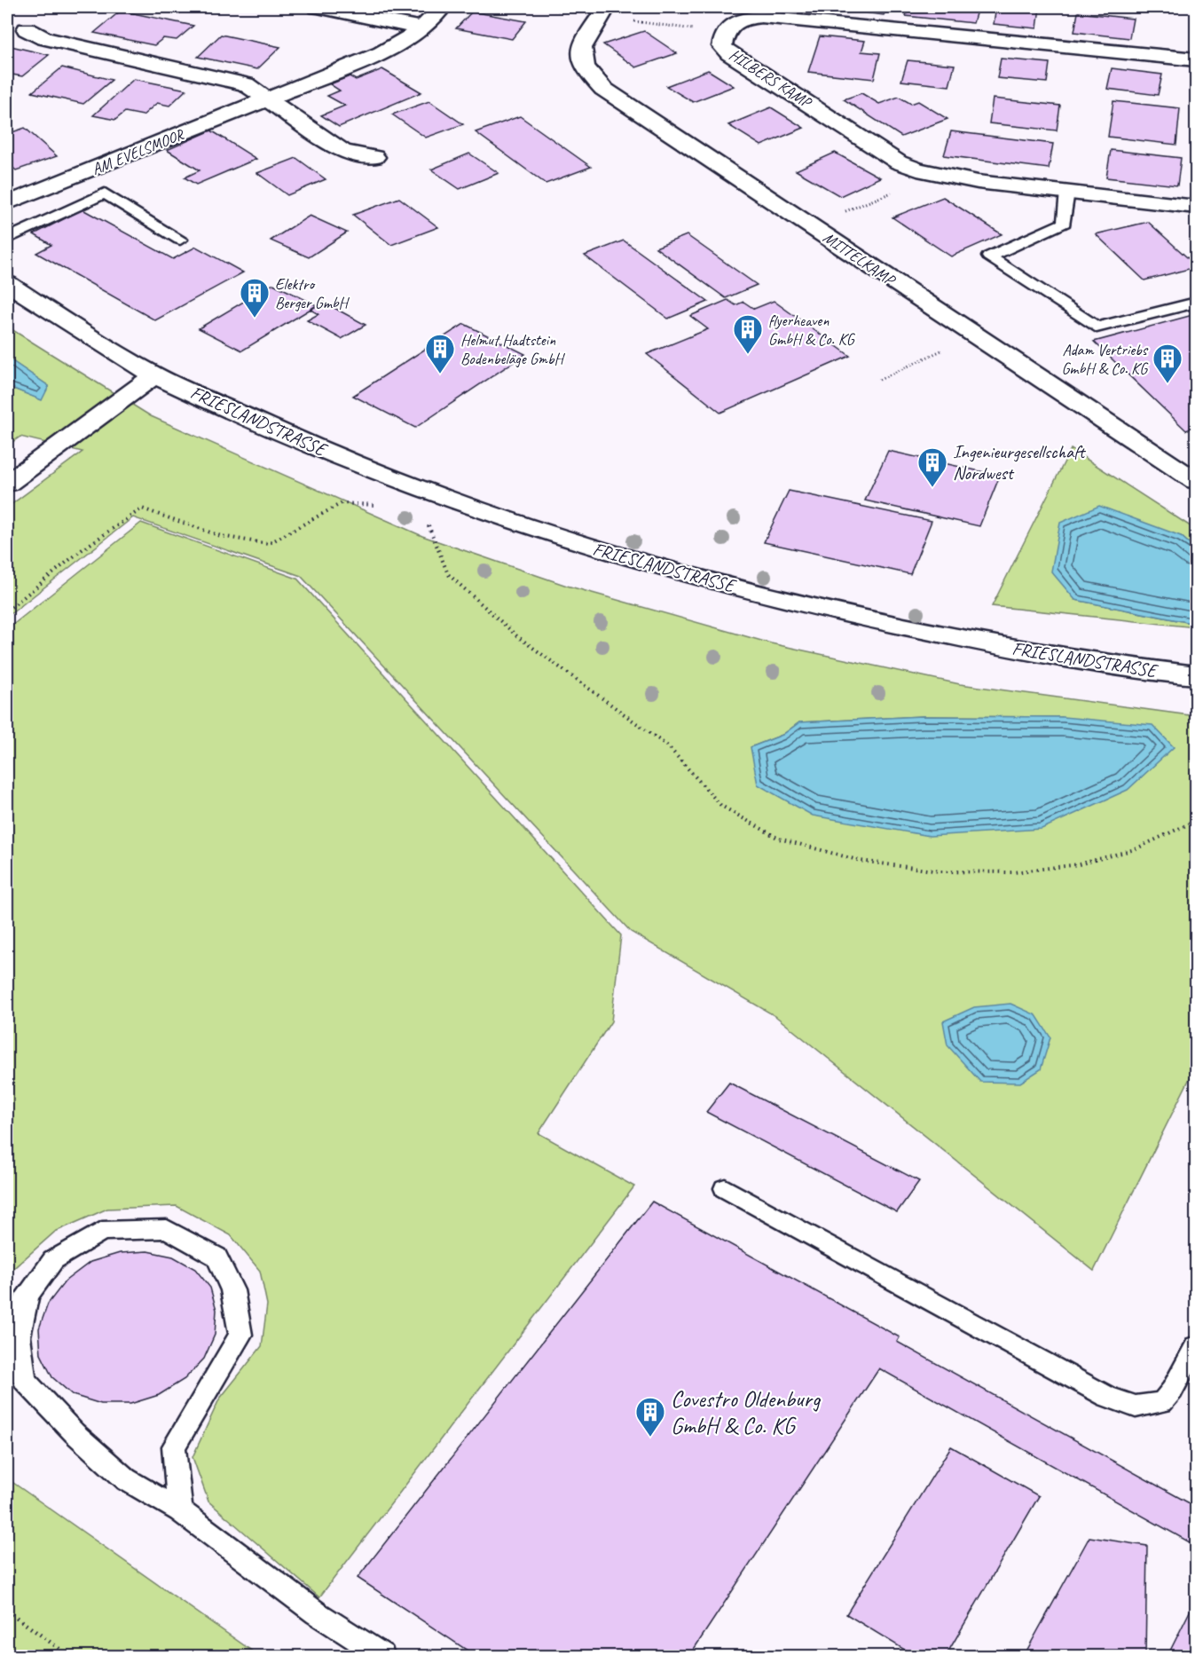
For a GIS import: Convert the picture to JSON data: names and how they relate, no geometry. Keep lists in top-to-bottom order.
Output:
{
  "streets": {
    "street": [
      "HILBERS KAMP",
      "AM EVELSMOOR",
      "MITTELKAMP",
      "FRIESLANDSTRASSE"
    ]
  },
  "places": {
    "building": [
      "Elektro Berger GmbH",
      "flyerheaven GmbH & Co. KG",
      "Helmut Hadtstein Bodenbeläge GmbH",
      "Adam Vertriebs GmbH & Co. KG",
      "Ingenieurgesellschaft Nordwest",
      "Covestro Oldenburg GmbH & Co. KG"
    ]
  }
}
